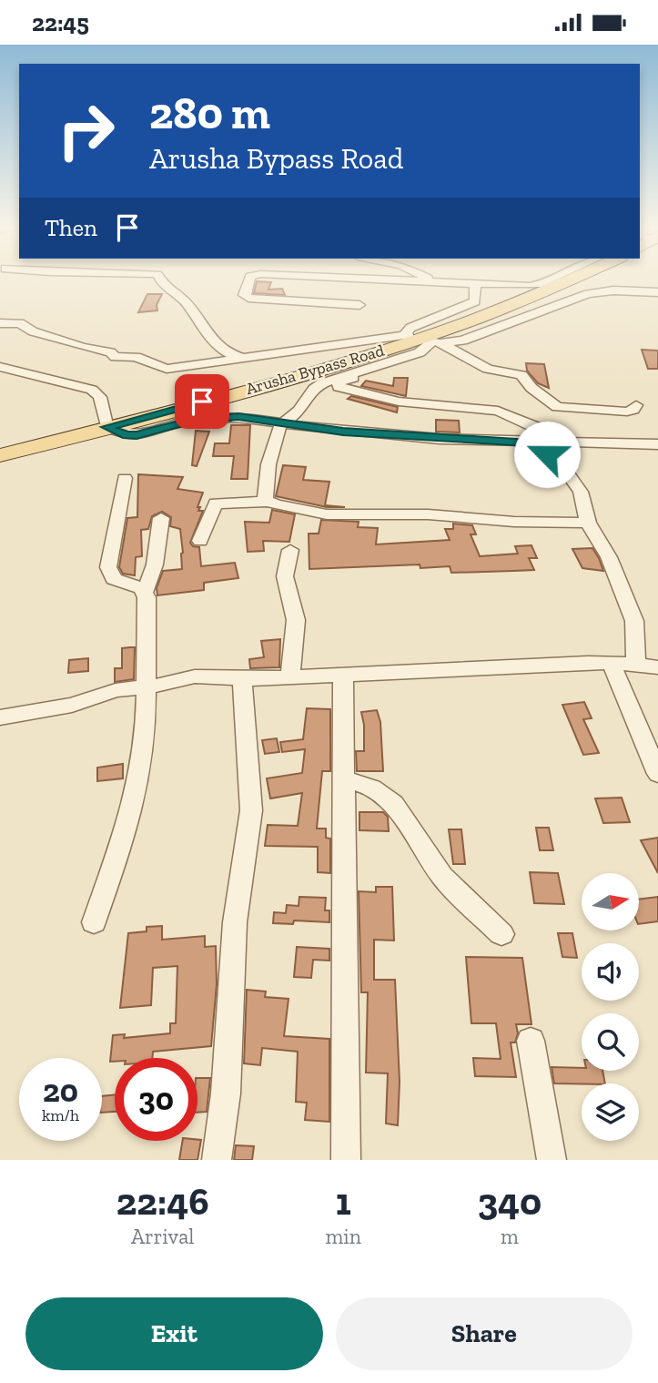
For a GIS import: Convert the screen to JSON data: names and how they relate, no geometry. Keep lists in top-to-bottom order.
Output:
{
  "streets": {
    "main road": ["Arusha Bypass Road"]
  },
  "north": "right",
  "page": {
    "status": "22:45",
    "turn": ["280 m", "Arusha Bypass Road"],
    "then": "Then",
    "speed": "20 km/h",
    "limit": "30",
    "eta": [
      "22:46",
      "Arrival",
      "1",
      "min",
      "340",
      "m"
    ],
    "buttons": ["Exit", "Share"]
  }
}
